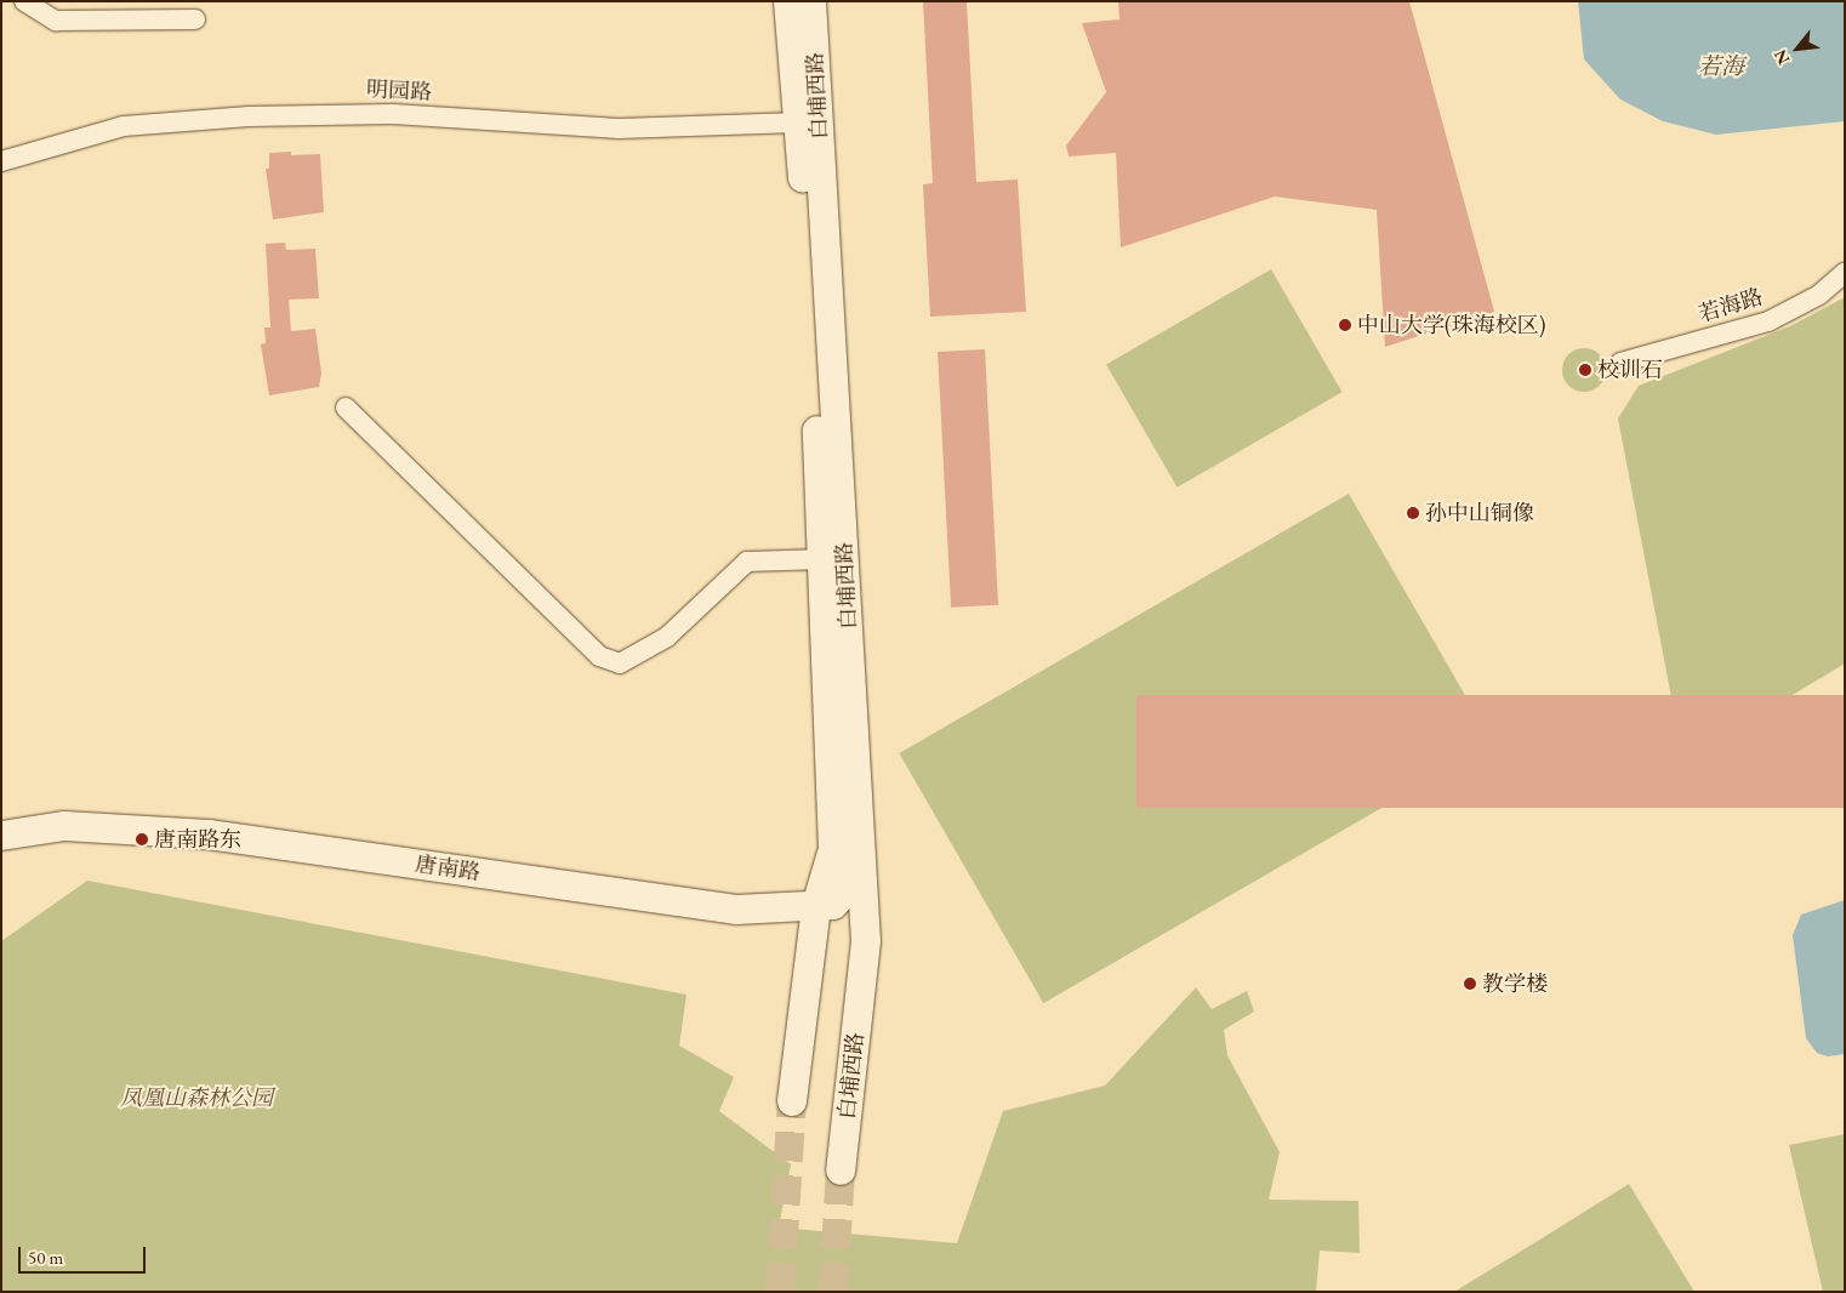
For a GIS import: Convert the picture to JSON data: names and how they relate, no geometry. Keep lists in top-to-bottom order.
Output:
{
  "streets": {
    "main road": ["白埔西路", "唐南路"],
    "street": ["明园路", "若海路"]
  },
  "crossings": [
    ["明园路", "白埔西路"],
    ["白埔西路", "唐南路"]
  ],
  "water": ["若海"],
  "parks": ["凤凰山森林公园"],
  "places": [
    "中山大学(珠海校区)",
    "校训石",
    "孙中山铜像",
    "唐南路东",
    "教学楼"
  ],
  "scale_bar": "50 m",
  "north": "bottom left"
}
